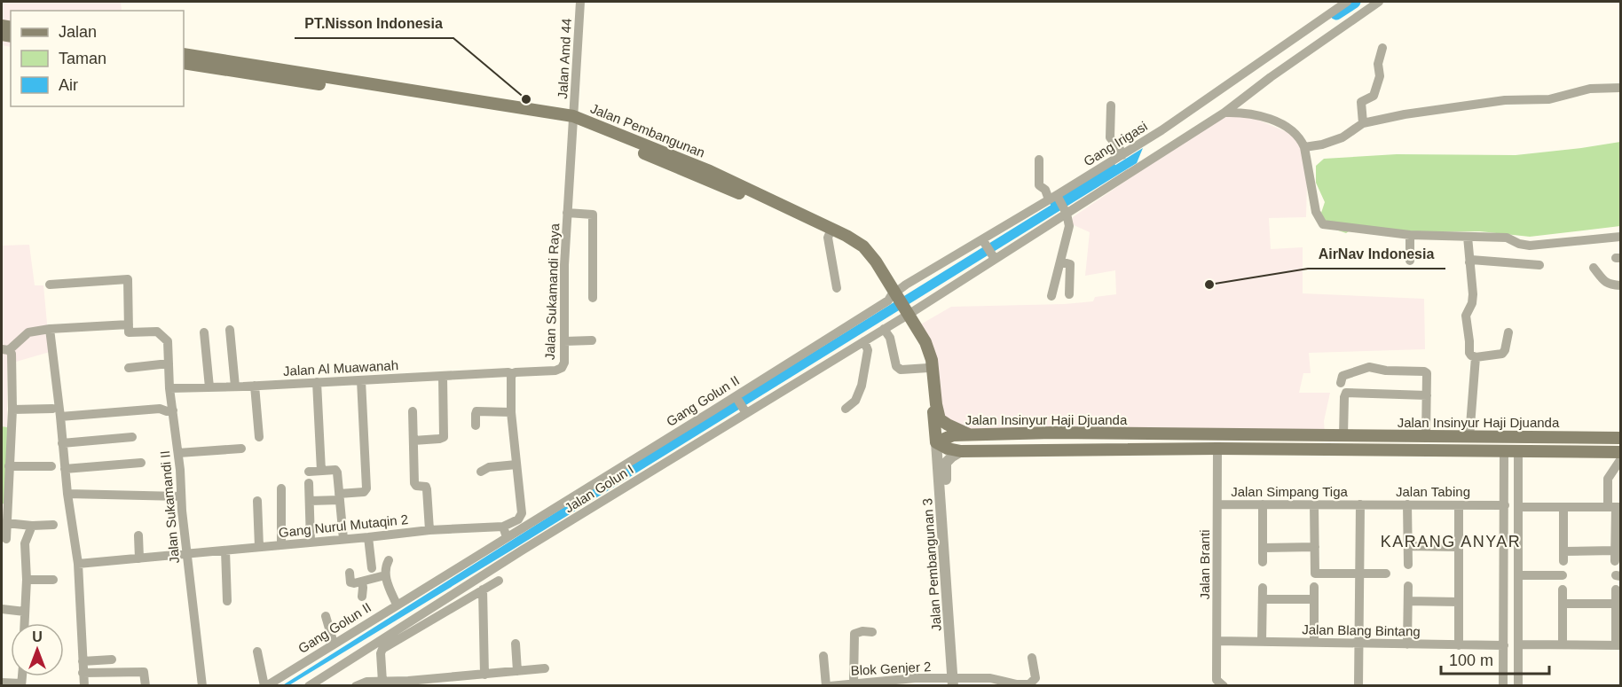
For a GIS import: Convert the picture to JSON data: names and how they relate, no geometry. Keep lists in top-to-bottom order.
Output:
{
  "streets": {
    "main road": ["Jalan Pembangunan", "Jalan Insinyur Haji Djuanda"],
    "street": [
      "Jalan Amd 44",
      "Gang Irigasi",
      "Jalan Sukamandi Raya",
      "Jalan Al Muawanah",
      "Gang Golun II",
      "Jalan Golun I",
      "Jalan Simpang Tiga",
      "Jalan Tabing",
      "Jalan Sukamandi II",
      "Gang Nurul Mutaqin 2",
      "Jalan Pembangunan 3",
      "Jalan Branti",
      "Jalan Blang Bintang",
      "Blok Genjer 2"
    ]
  },
  "crossings": [
    ["Jalan Amd 44", "Jalan Pembangunan"],
    ["Jalan Amd 44", "Jalan Sukamandi Raya"],
    ["Jalan Pembangunan", "Gang Irigasi"],
    ["Jalan Pembangunan", "Jalan Sukamandi Raya"],
    ["Jalan Pembangunan", "Gang Golun II"],
    ["Jalan Pembangunan", "Jalan Insinyur Haji Djuanda"],
    ["Jalan Pembangunan", "Jalan Golun I"],
    ["Jalan Pembangunan", "Jalan Pembangunan 3"],
    ["Gang Irigasi", "Gang Golun II"],
    ["Gang Irigasi", "Jalan Golun I"],
    ["Jalan Sukamandi Raya", "Jalan Al Muawanah"],
    ["Jalan Al Muawanah", "Jalan Sukamandi II"],
    ["Jalan Insinyur Haji Djuanda", "Jalan Pembangunan 3"],
    ["Jalan Simpang Tiga", "Jalan Tabing"],
    ["Jalan Simpang Tiga", "Jalan Branti"],
    ["Jalan Sukamandi II", "Gang Nurul Mutaqin 2"],
    ["Jalan Pembangunan 3", "Blok Genjer 2"],
    ["Jalan Branti", "Jalan Blang Bintang"]
  ],
  "districts": ["KARANG ANYAR"],
  "places": ["PT.Nisson Indonesia", "AirNav Indonesia"],
  "legend": ["Jalan", "Taman", "Air"],
  "scale_bar": "100 m",
  "north": "top"
}
